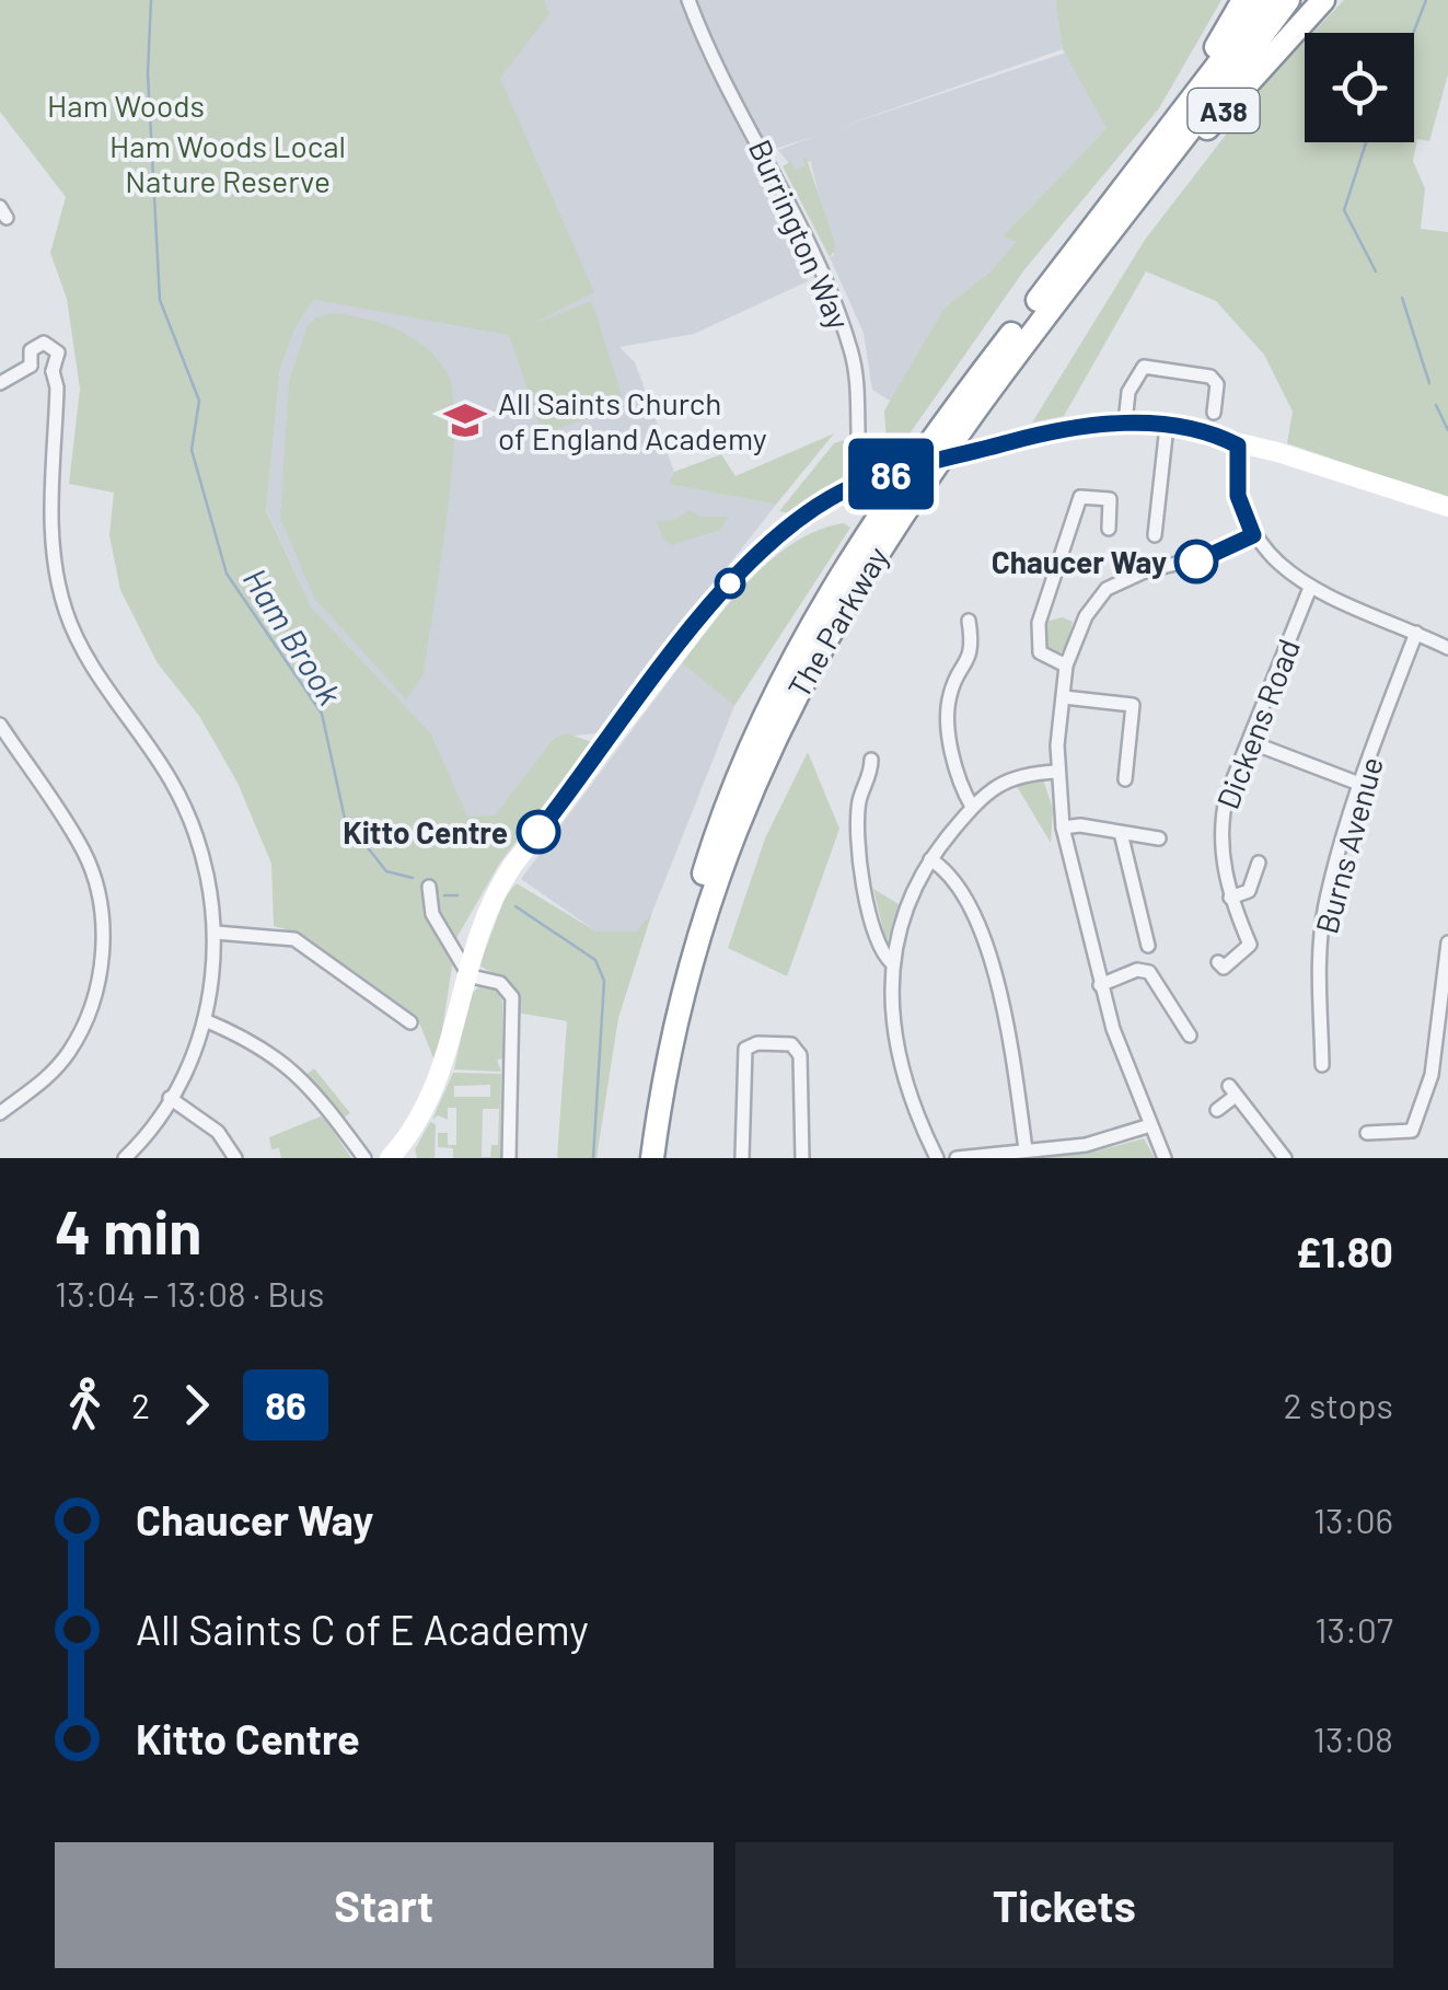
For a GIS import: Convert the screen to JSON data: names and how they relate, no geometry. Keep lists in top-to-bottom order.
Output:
{
  "streets": {
    "highway": ["A38", "The Parkway"],
    "street": ["Burrington Way", "Dickens Road", "Burns Avenue"]
  },
  "crossings": [
    ["A38", "The Parkway"]
  ],
  "water": ["Ham Brook"],
  "parks": ["Ham Woods", "Ham Woods Local Nature Reserve"],
  "places": {
    "school or university": ["All Saints Church of England Academy"],
    "other": ["Chaucer Way", "Kitto Centre"]
  },
  "lines": ["bus line 86"],
  "page": {
    "on_map": "86",
    "heading": ["4 min", "13:04 – 13:08 · Bus", "£1.80"],
    "legs": ["2", "86", "2 stops"],
    "list": [
      {
        "name": "Chaucer Way",
        "value": "13:06"
      },
      {
        "name": "All Saints C of E Academy",
        "value": "13:07"
      },
      {
        "name": "Kitto Centre",
        "value": "13:08"
      }
    ],
    "buttons": ["Start", "Tickets"]
  }
}
